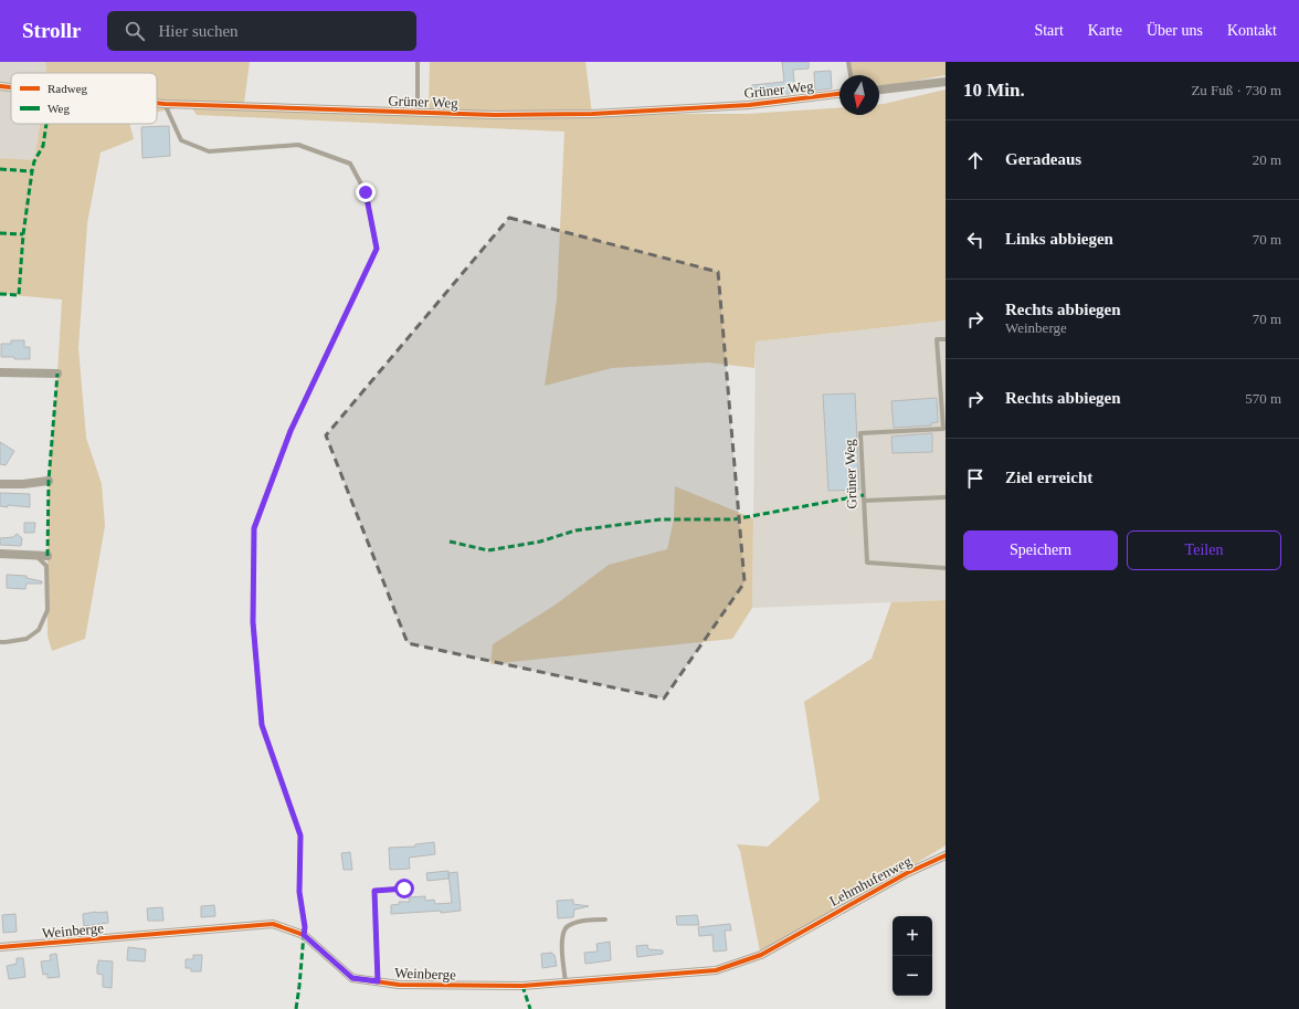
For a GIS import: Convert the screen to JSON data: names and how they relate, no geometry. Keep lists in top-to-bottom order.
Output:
{
  "streets": {
    "street": ["Grüner Weg", "Lehmhufenweg", "Weinberge"]
  },
  "crossings": [
    ["Lehmhufenweg", "Weinberge"]
  ],
  "legend": ["Radweg", "Weg"],
  "north": "bottom",
  "page": {
    "header": "Strollr",
    "search": "Hier suchen",
    "nav": [
      "Start",
      "Karte",
      "Über uns",
      "Kontakt"
    ],
    "heading": ["10 Min.", "Zu Fuß · 730 m"],
    "list": [
      ["Geradeaus", "20 m"],
      ["Links abbiegen", "70 m"],
      ["Rechts abbiegen", "Weinberge", "70 m"],
      ["Rechts abbiegen", "570 m"],
      "Ziel erreicht"
    ],
    "buttons": ["Speichern", "Teilen"],
    "map_buttons": ["+", "−"]
  }
}
